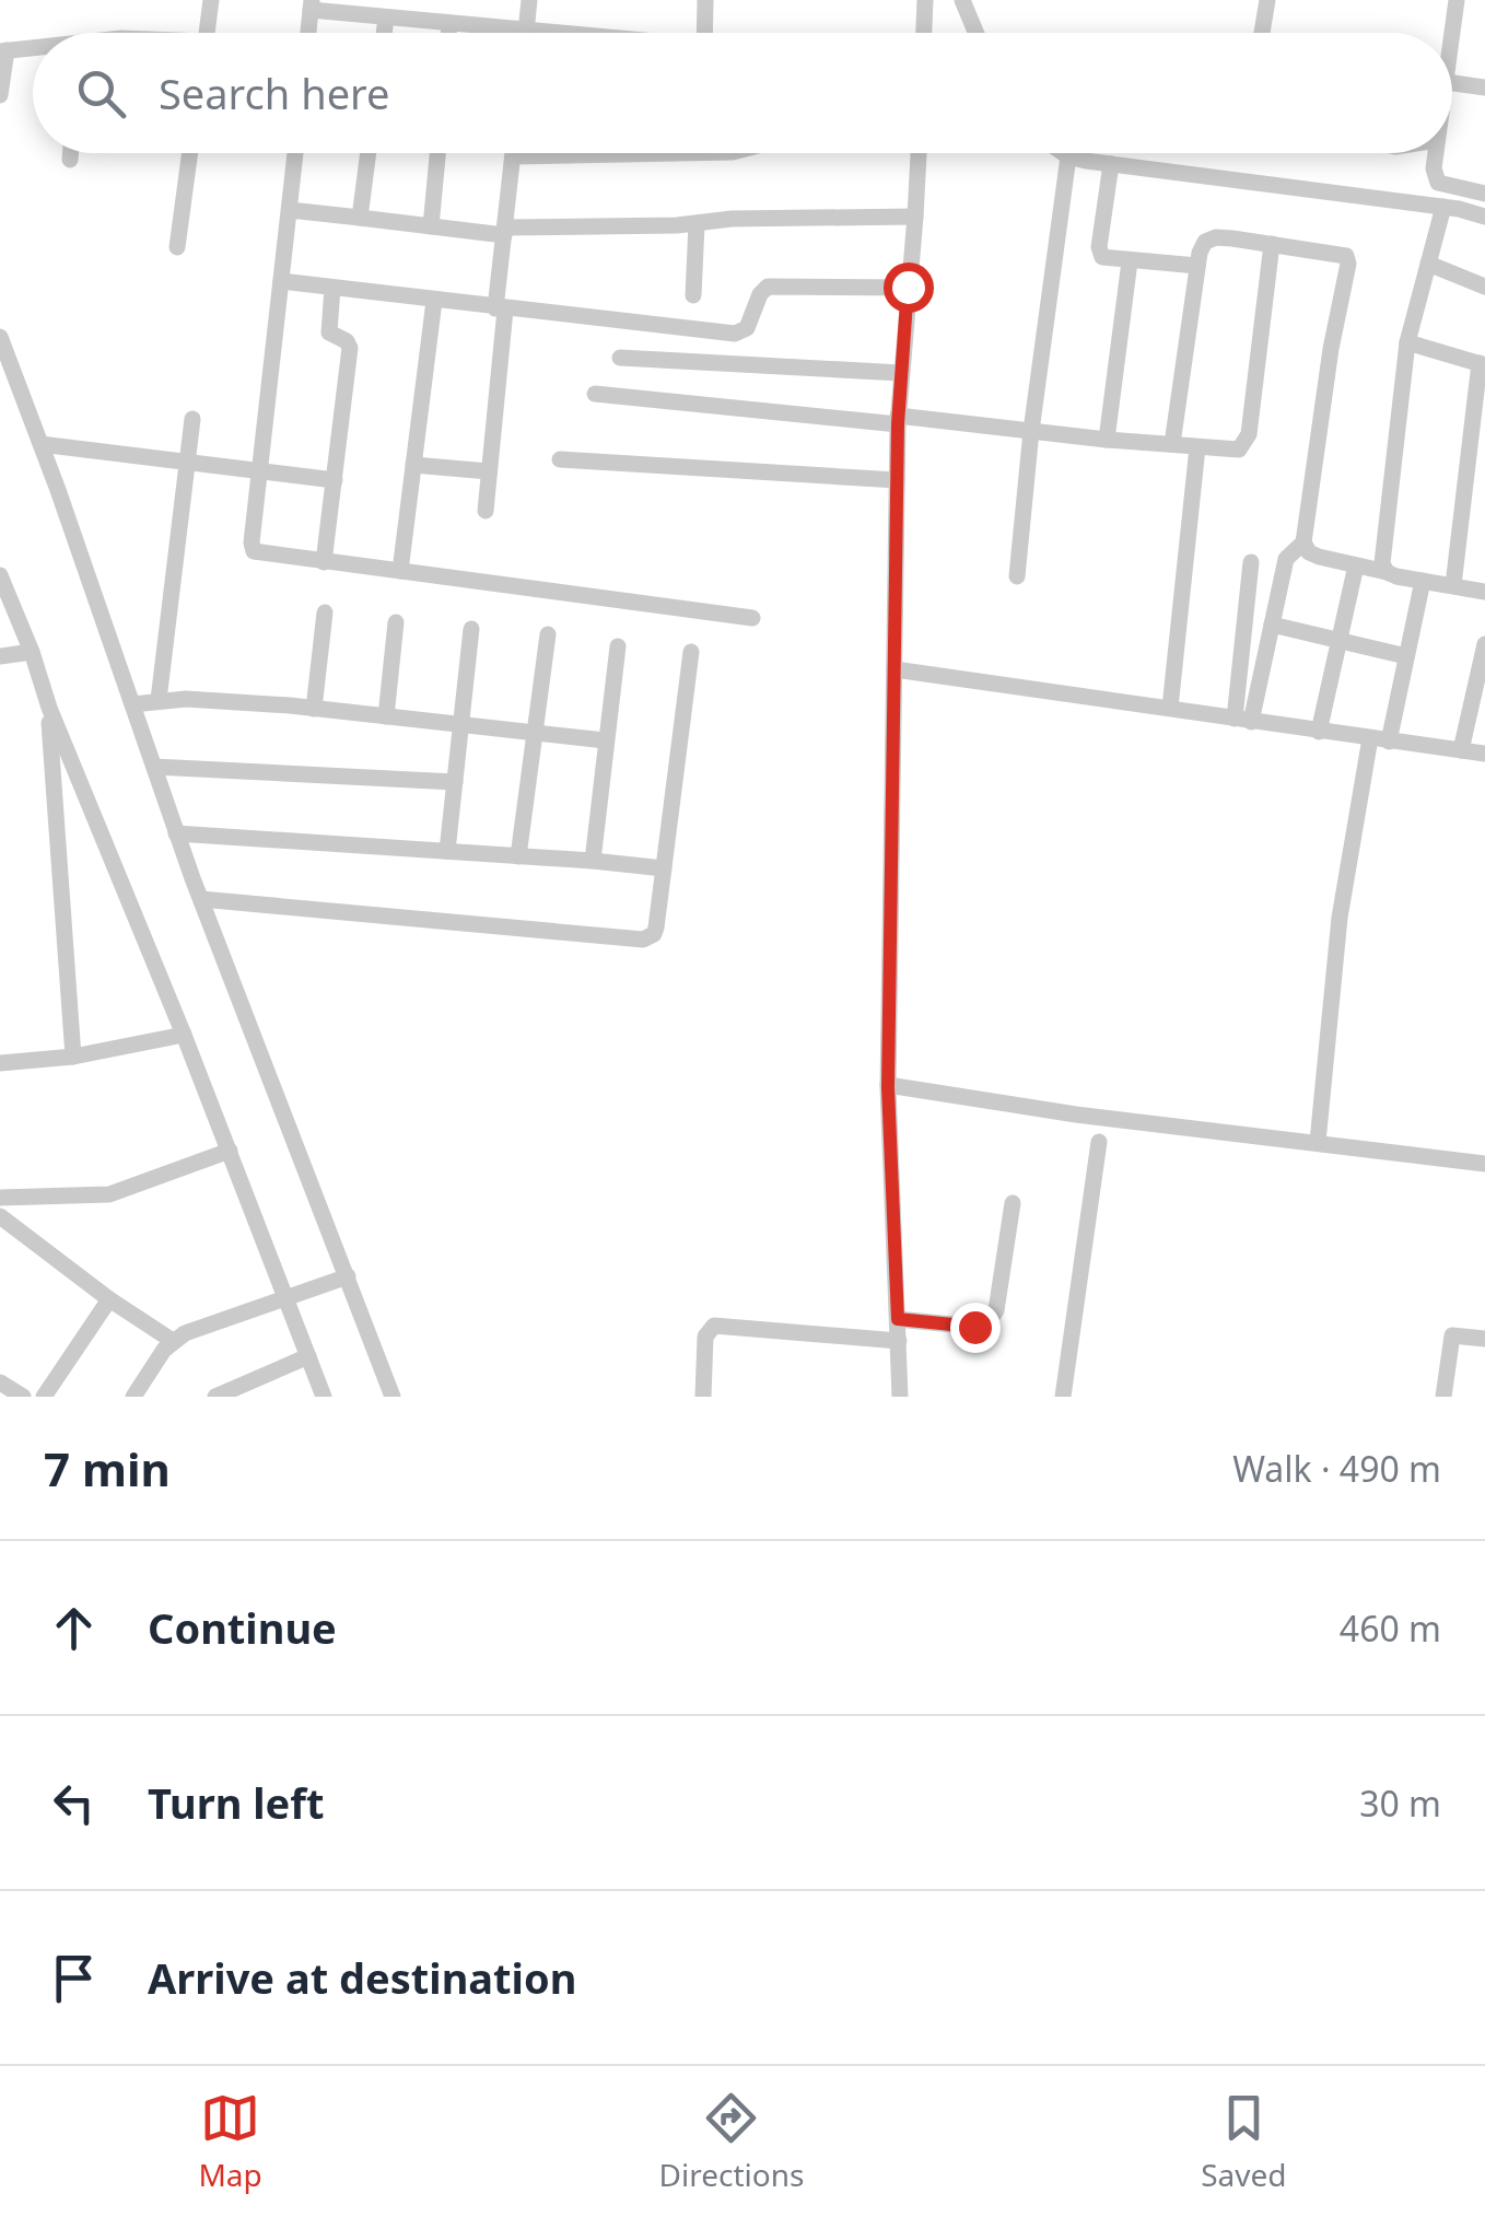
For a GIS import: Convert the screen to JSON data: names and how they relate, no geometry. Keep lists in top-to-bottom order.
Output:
{
  "page": {
    "search": "Search here",
    "heading": ["7 min", "Walk · 490 m"],
    "list": [
      ["Continue", "460 m"],
      ["Turn left", "30 m"],
      "Arrive at destination"
    ],
    "nav": ["Map", "Directions", "Saved"]
  }
}
